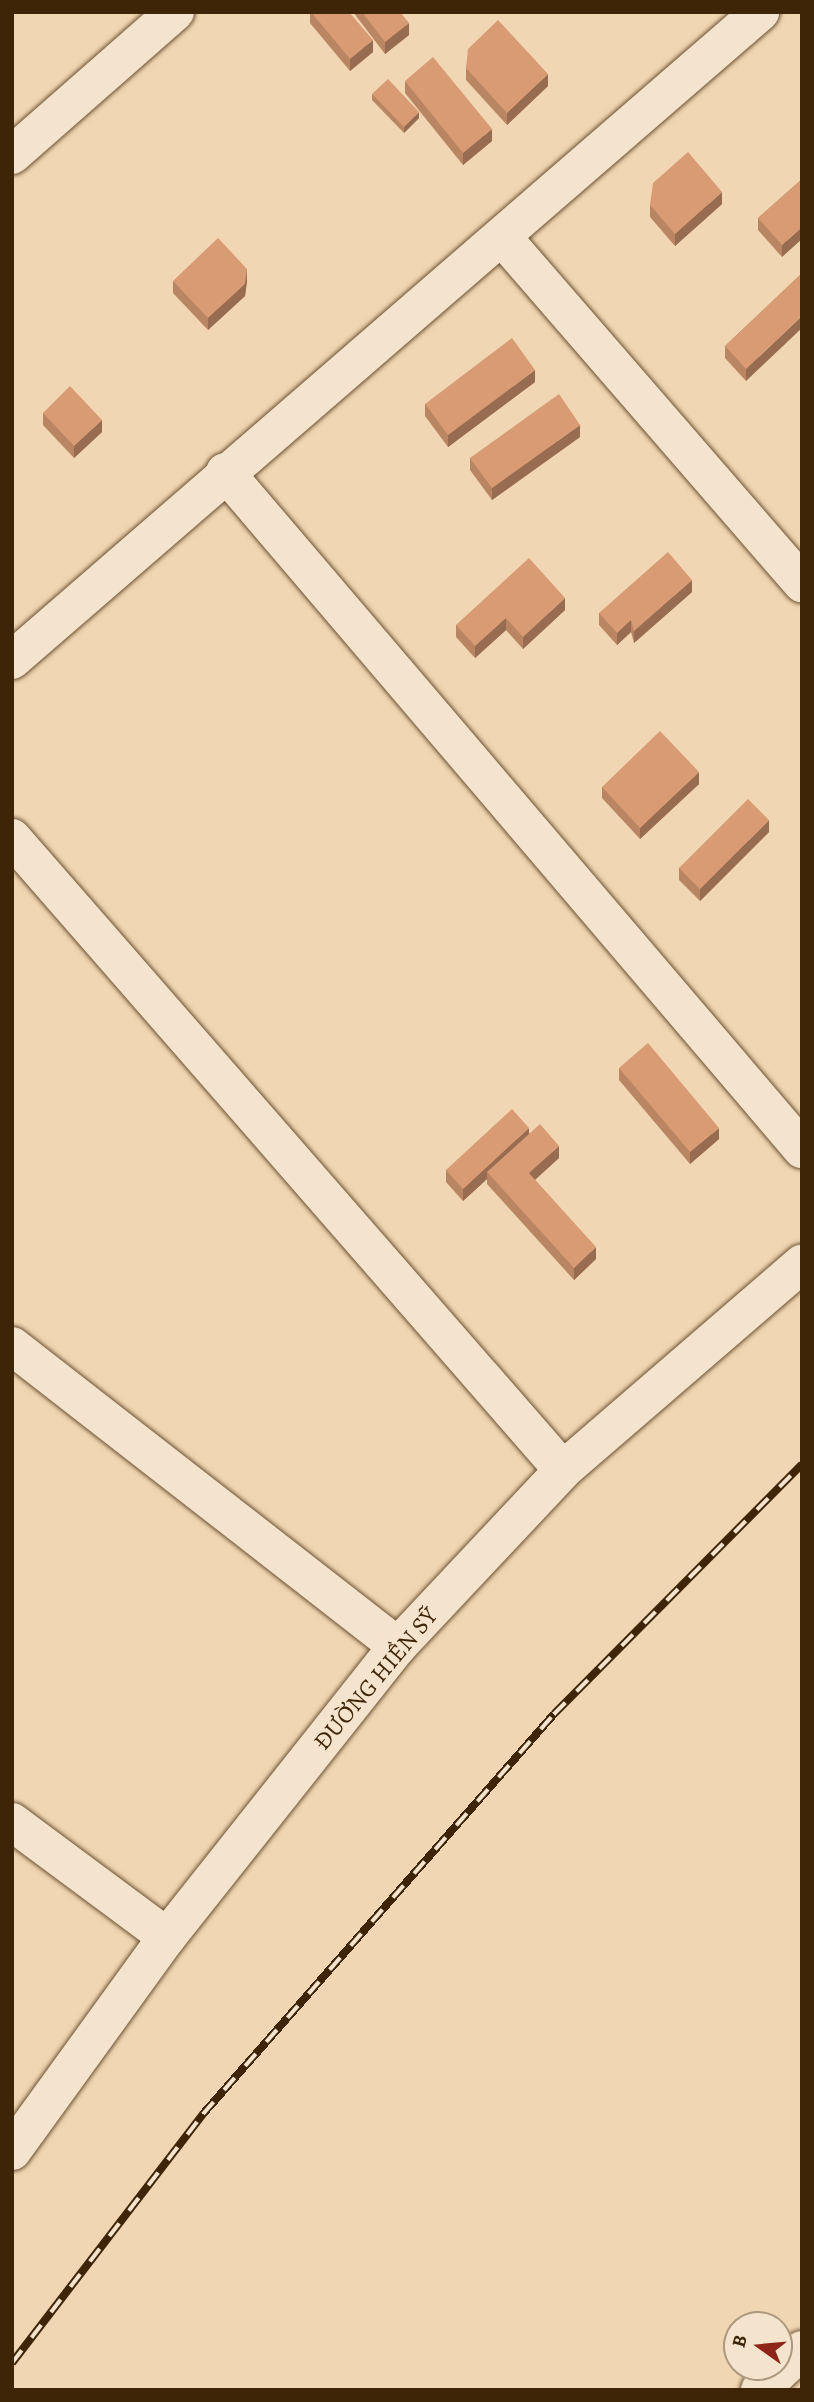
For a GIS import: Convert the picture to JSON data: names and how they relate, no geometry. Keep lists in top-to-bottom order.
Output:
{
  "streets": {
    "street": ["ĐƯỜNG HIỀN SỸ"]
  },
  "north": "left"
}
